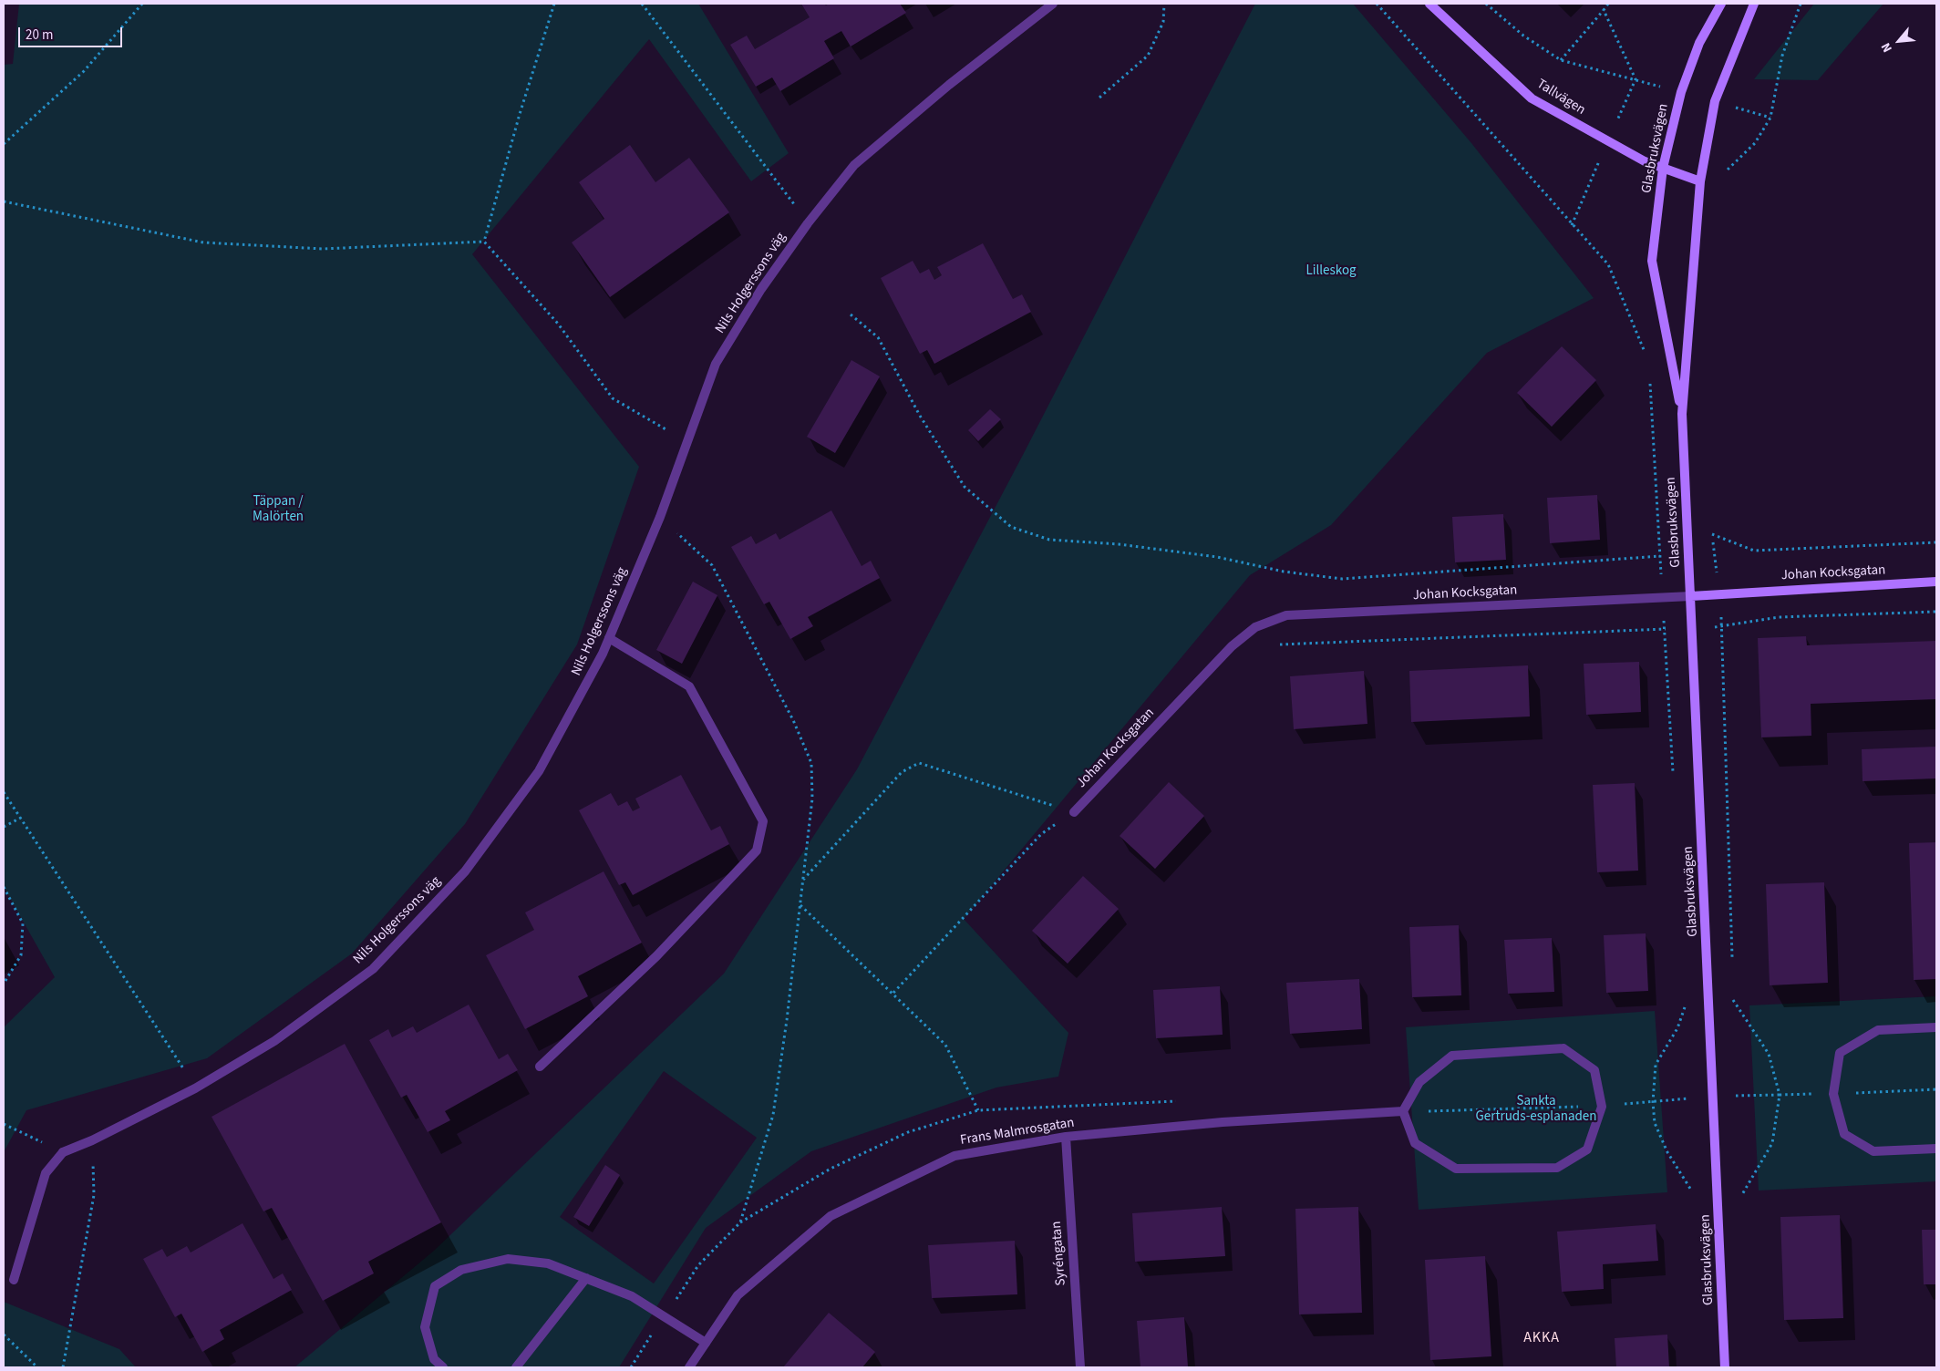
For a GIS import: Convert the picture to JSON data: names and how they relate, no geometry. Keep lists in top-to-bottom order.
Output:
{
  "streets": {
    "main road": ["Tallvägen", "Glasbruksvägen", "Johan Kocksgatan"],
    "street": ["Nils Holgerssons väg", "Frans Malmrosgatan", "Syréngatan"]
  },
  "crossings": [
    ["Tallvägen", "Glasbruksvägen"],
    ["Glasbruksvägen", "Johan Kocksgatan"],
    ["Frans Malmrosgatan", "Syréngatan"]
  ],
  "districts": ["AKKA"],
  "parks": ["Lilleskog", "Täppan / Malörten", "Sankta Gertruds-esplanaden"],
  "scale_bar": "20 m",
  "north": "bottom left"
}
